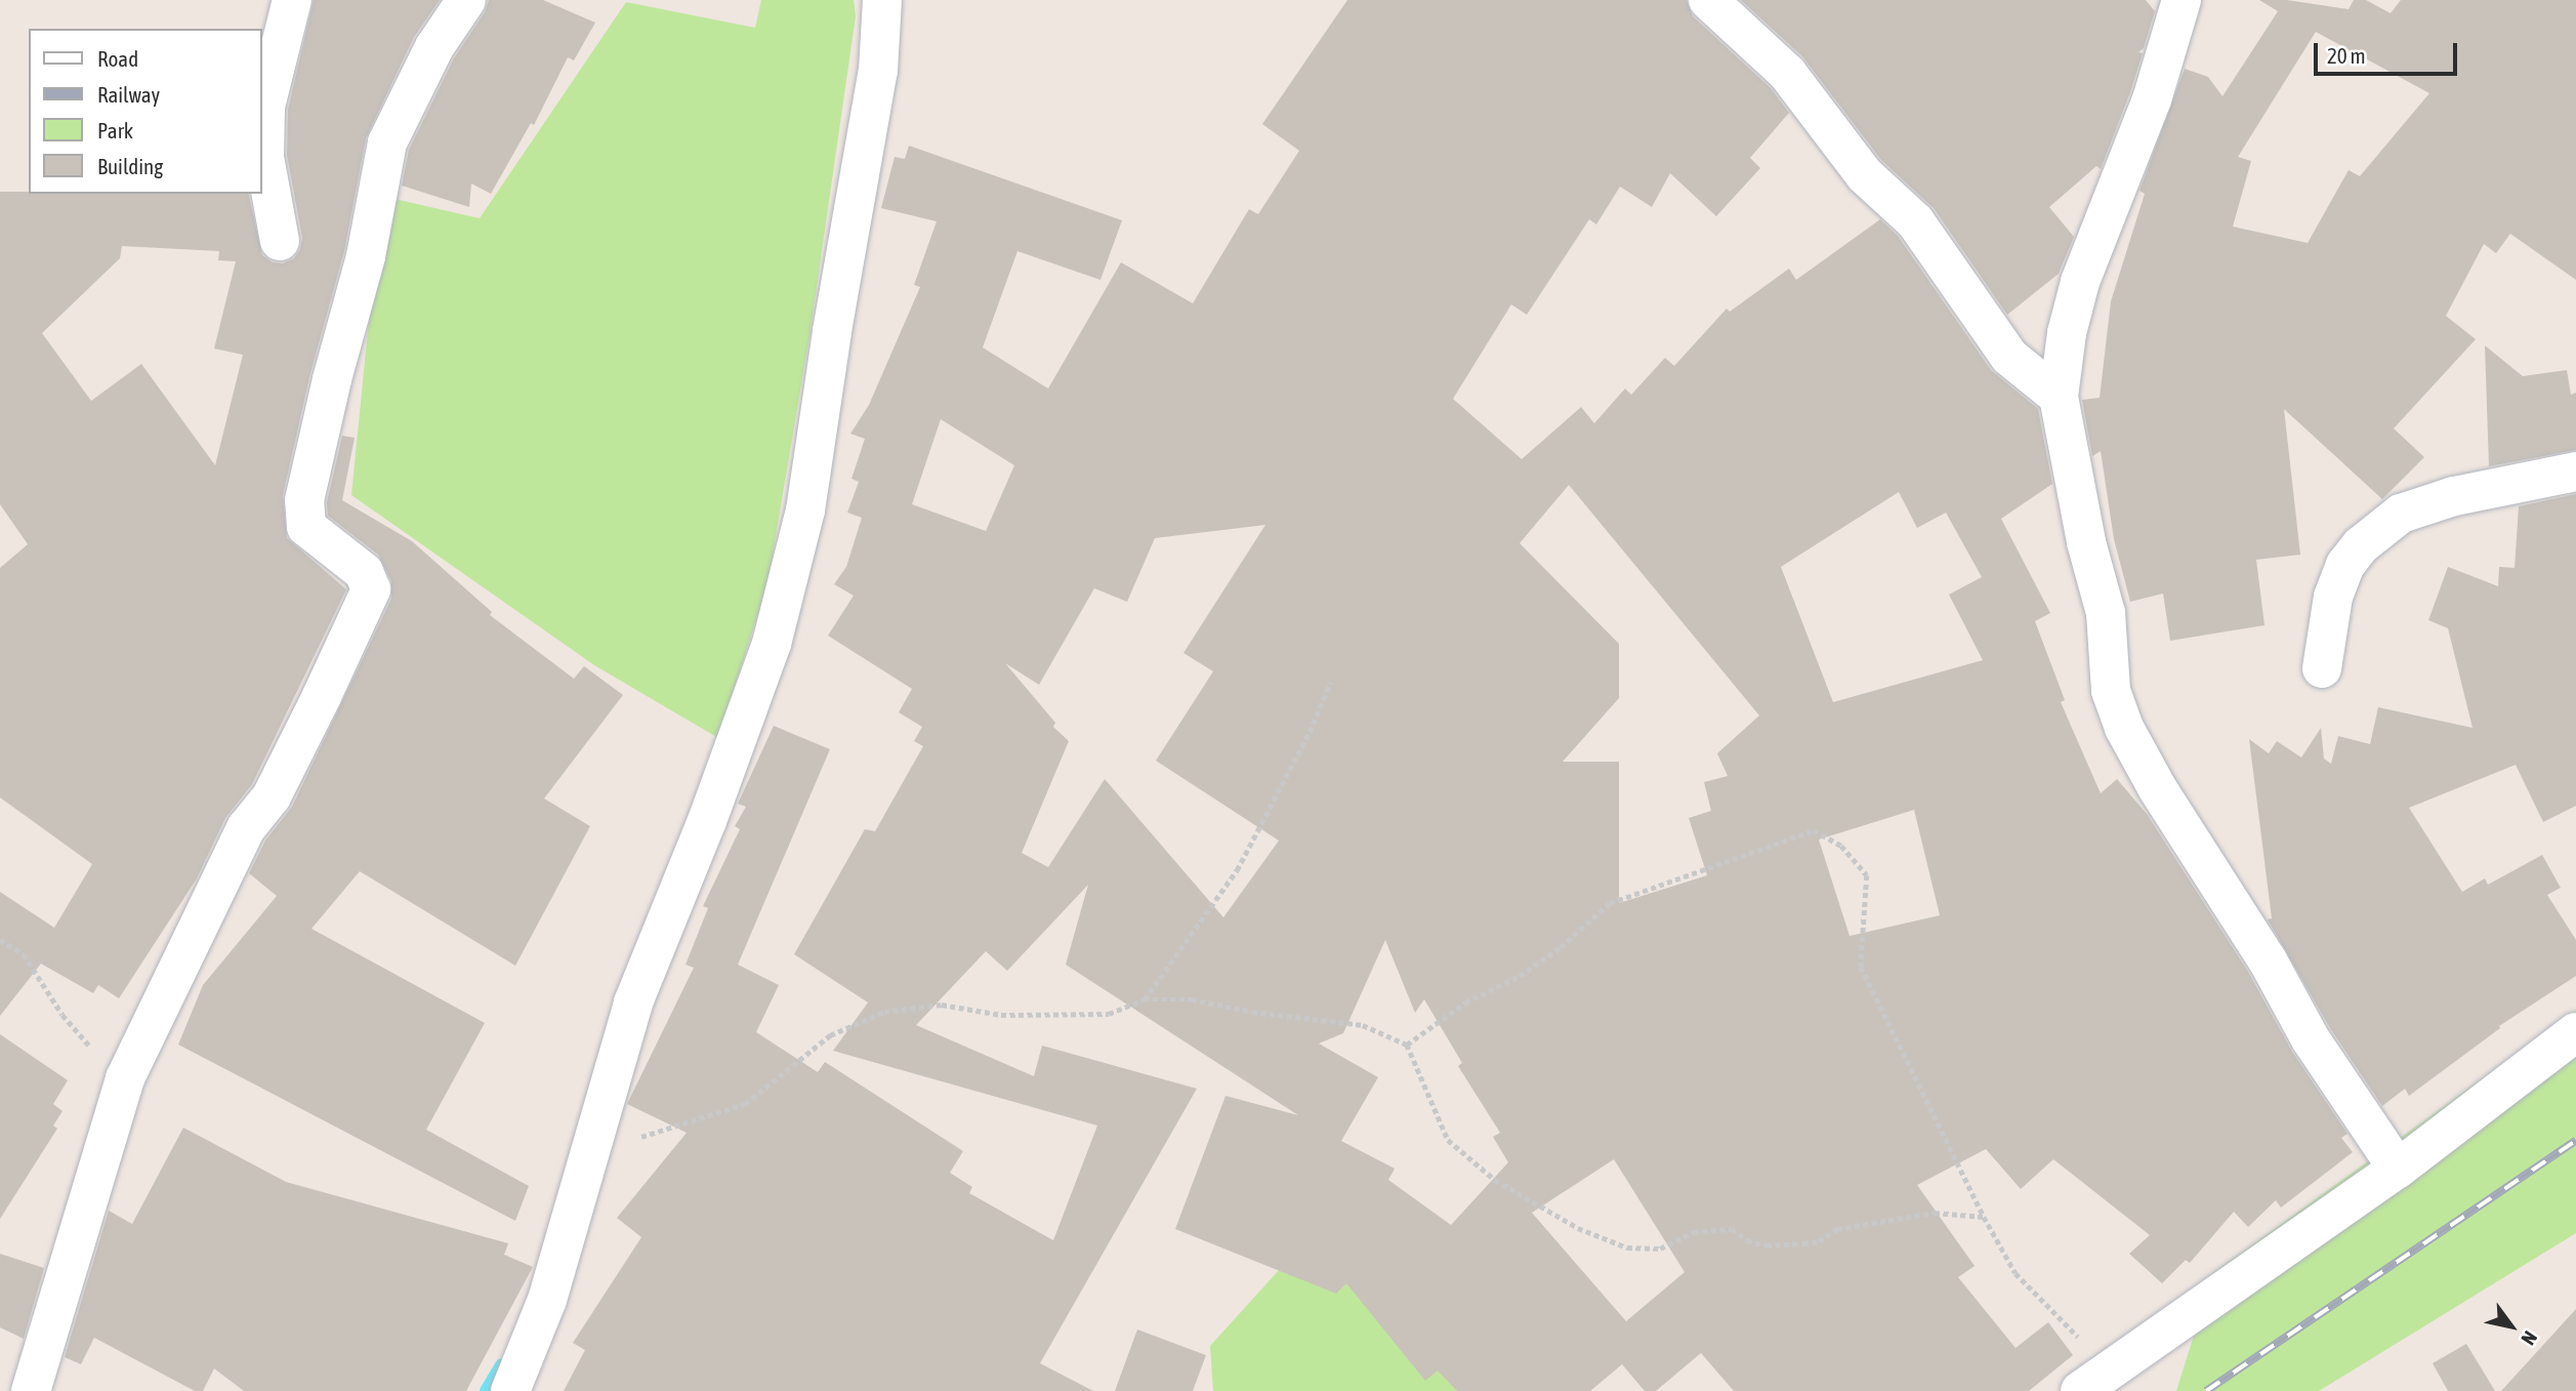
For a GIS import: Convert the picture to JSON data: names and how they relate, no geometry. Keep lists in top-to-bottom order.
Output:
{
  "legend": [
    "Road",
    "Railway",
    "Park",
    "Building"
  ],
  "scale_bar": "20 m",
  "north": "bottom right"
}
